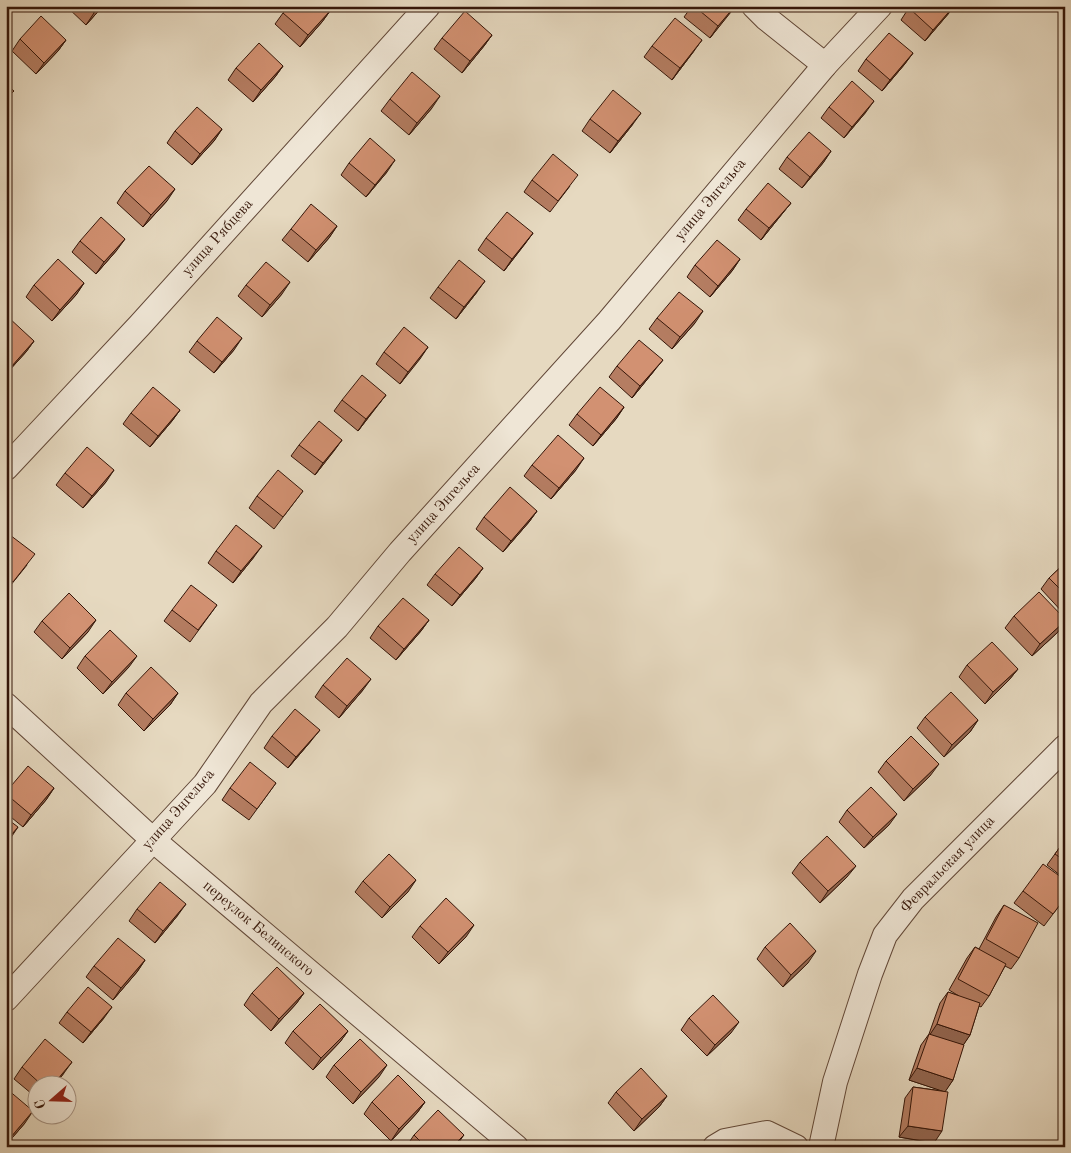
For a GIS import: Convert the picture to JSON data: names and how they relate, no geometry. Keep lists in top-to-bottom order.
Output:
{
  "streets": {
    "street": [
      "улица Энгельса",
      "улица Рябцева",
      "Февральская улица",
      "переулок Белинского"
    ]
  },
  "crossings": [
    ["улица Энгельса", "переулок Белинского"]
  ],
  "north": "left"
}
